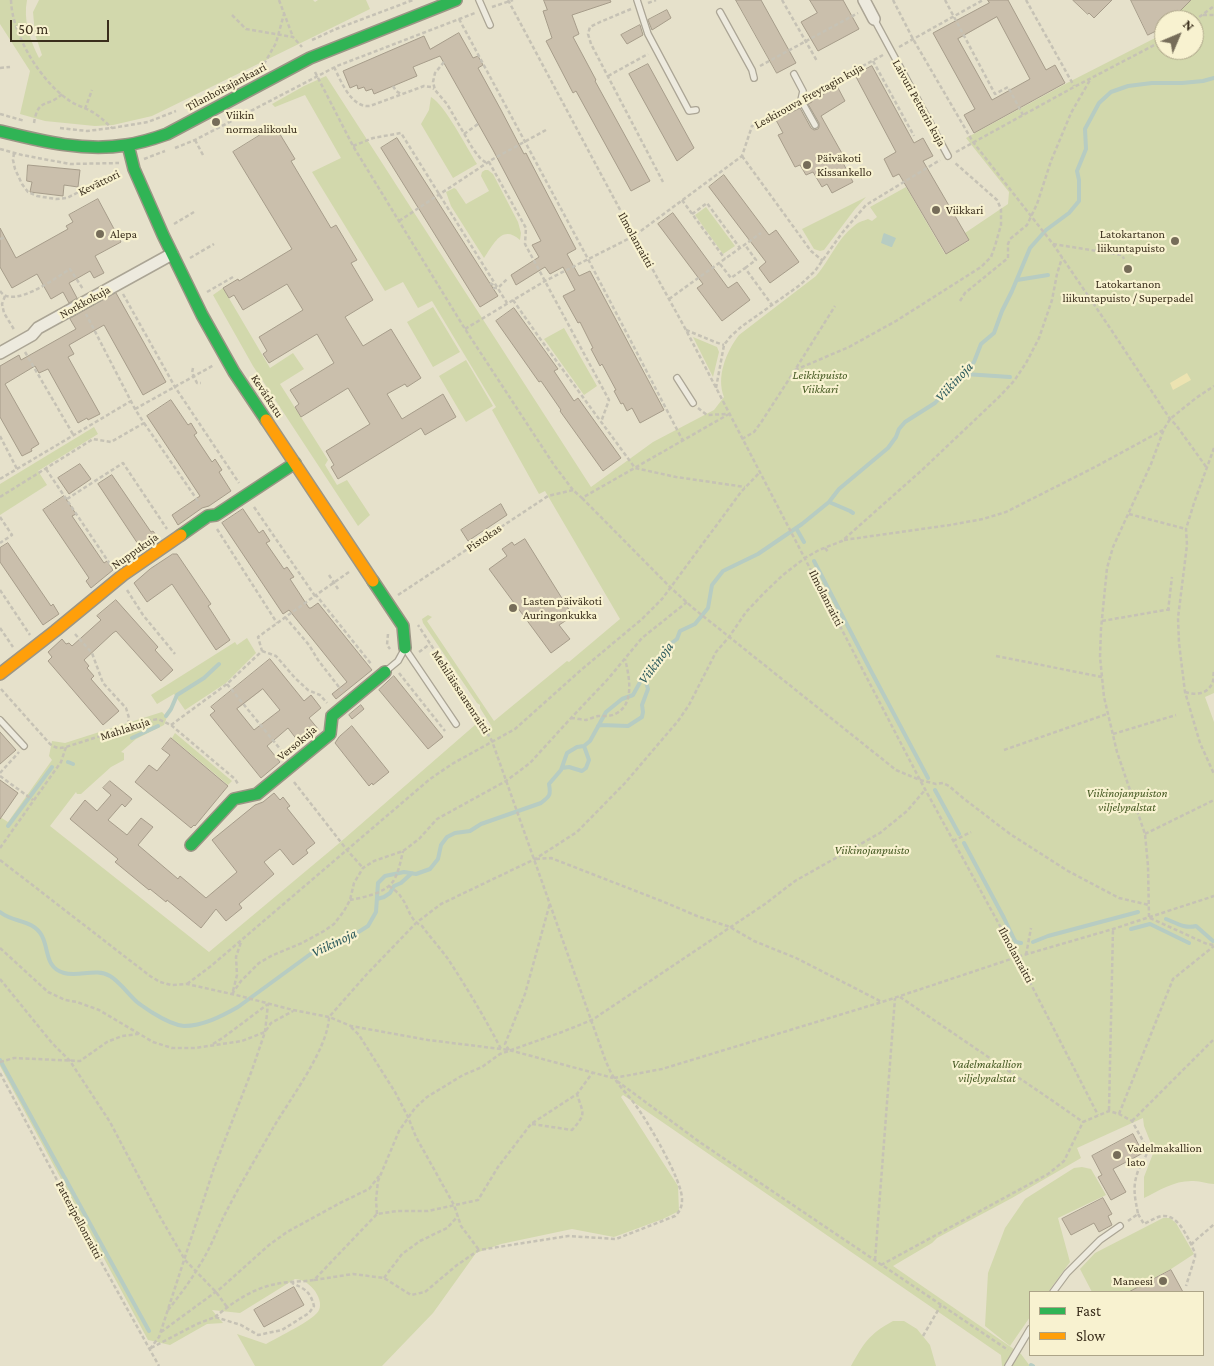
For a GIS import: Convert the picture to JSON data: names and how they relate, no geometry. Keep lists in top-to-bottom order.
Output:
{
  "streets": {
    "street": [
      "Tilanhoitajankaari",
      "Norkkokuja",
      "Kevätkatu",
      "Nuppukuja",
      "Versokuja"
    ],
    "lane": ["Laivuri Petterin kuja"],
    "path": [
      "Leskirouva Freytagin kuja",
      "Kevättori",
      "Ilmolanraitti",
      "Pistokas",
      "Mehiläissaarenraitti",
      "Mahlakuja",
      "Patteripellonraitti"
    ]
  },
  "crossings": [
    ["Tilanhoitajankaari", "Kevätkatu"],
    ["Leskirouva Freytagin kuja", "Laivuri Petterin kuja"],
    ["Norkkokuja", "Kevätkatu"],
    ["Kevätkatu", "Nuppukuja"]
  ],
  "water": ["Viikinoja"],
  "parks": [
    "Leikkipuisto Viikkari",
    "Viikinojanpuiston viljelypalstat",
    "Viikinojanpuisto",
    "Vadelmakallion viljelypalstat"
  ],
  "places": [
    "Viikin normaalikoulu",
    "Päiväkoti Kissankello",
    "Viikkari",
    "Alepa",
    "Latokartanon liikuntapuisto",
    "Latokartanon liikuntapuisto / Superpadel",
    "Lasten päiväkoti Auringonkukka",
    "Vadelmakallion lato",
    "Maneesi"
  ],
  "legend": ["Fast", "Slow"],
  "scale_bar": "50 m",
  "north": "top right"
}
